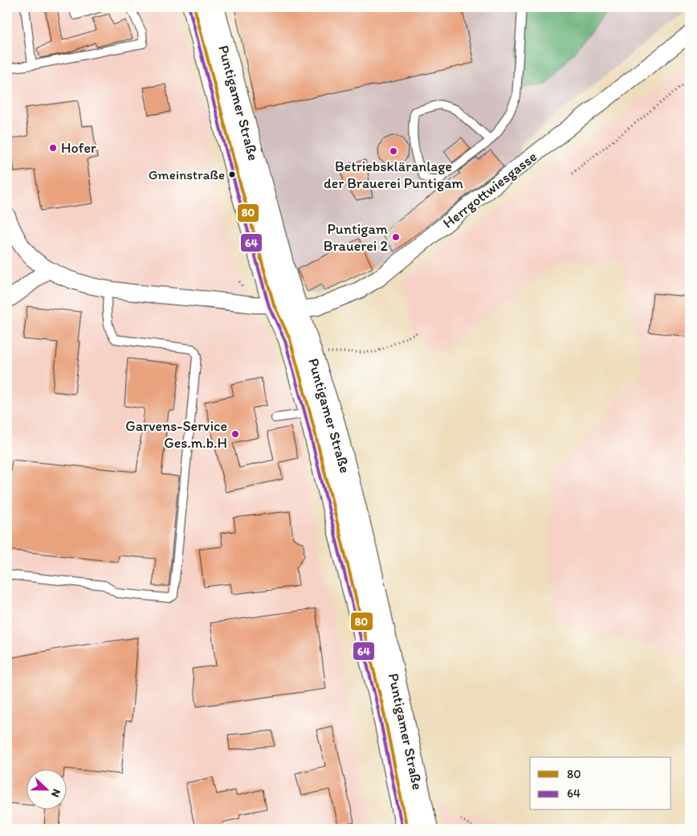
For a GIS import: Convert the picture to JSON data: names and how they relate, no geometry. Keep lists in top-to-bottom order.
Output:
{
  "streets": {
    "main road": ["Puntigamer Straße"],
    "street": ["Herrgottwiesgasse"]
  },
  "crossings": [
    ["Puntigamer Straße", "Herrgottwiesgasse"]
  ],
  "places": [
    "Hofer",
    "Betriebskläranlage der Brauerei Puntigam",
    "Gmeinstraße",
    "Puntigam Brauerei 2",
    "Garvens-Service Ges.m.b.H"
  ],
  "lines": ["transit line 80", "transit line 64"],
  "legend": ["80", "64"],
  "north": "right"
}
